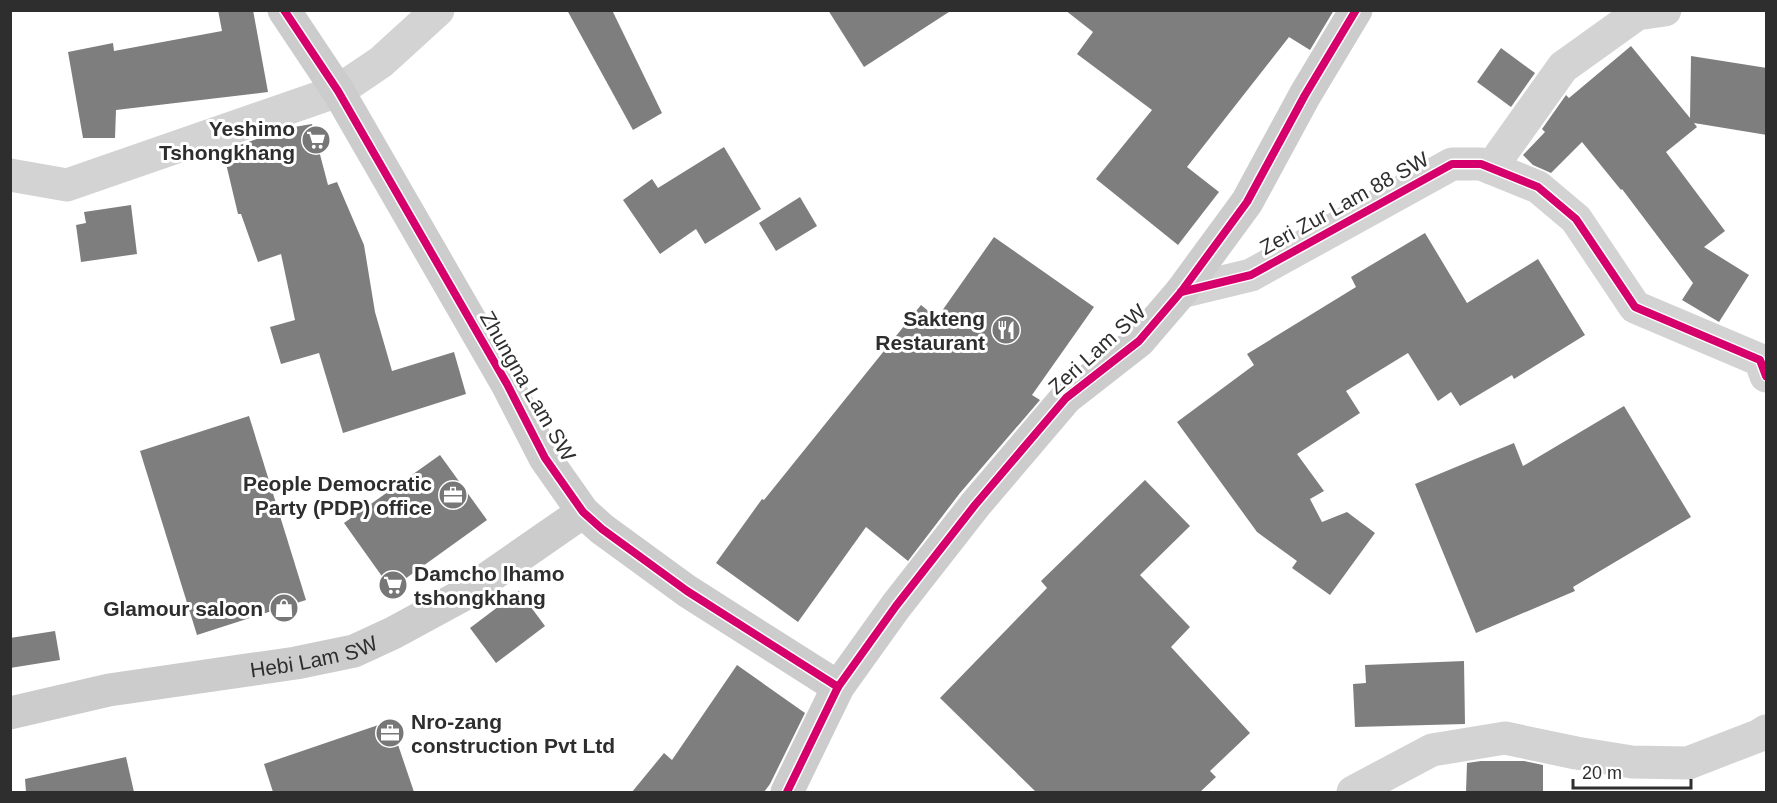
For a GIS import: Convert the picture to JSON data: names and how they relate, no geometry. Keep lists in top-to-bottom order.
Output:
{
  "streets": {
    "street": [
      "Zeri Zur Lam 88 SW",
      "Zeri Lam SW",
      "Zhungna Lam SW",
      "Hebi Lam SW"
    ]
  },
  "crossings": [
    ["Zeri Zur Lam 88 SW", "Zeri Lam SW"],
    ["Zeri Lam SW", "Zhungna Lam SW"],
    ["Zhungna Lam SW", "Hebi Lam SW"]
  ],
  "places": {
    "supermarket": ["Yeshimo Tshongkhang", "Damcho lhamo tshongkhang"],
    "restaurant": ["Sakteng Restaurant"],
    "office": ["People Democratic Party (PDP) office", "Nro-zang construction Pvt Ltd"],
    "shop": ["Glamour saloon"]
  },
  "scale_bar": "20 m"
}
